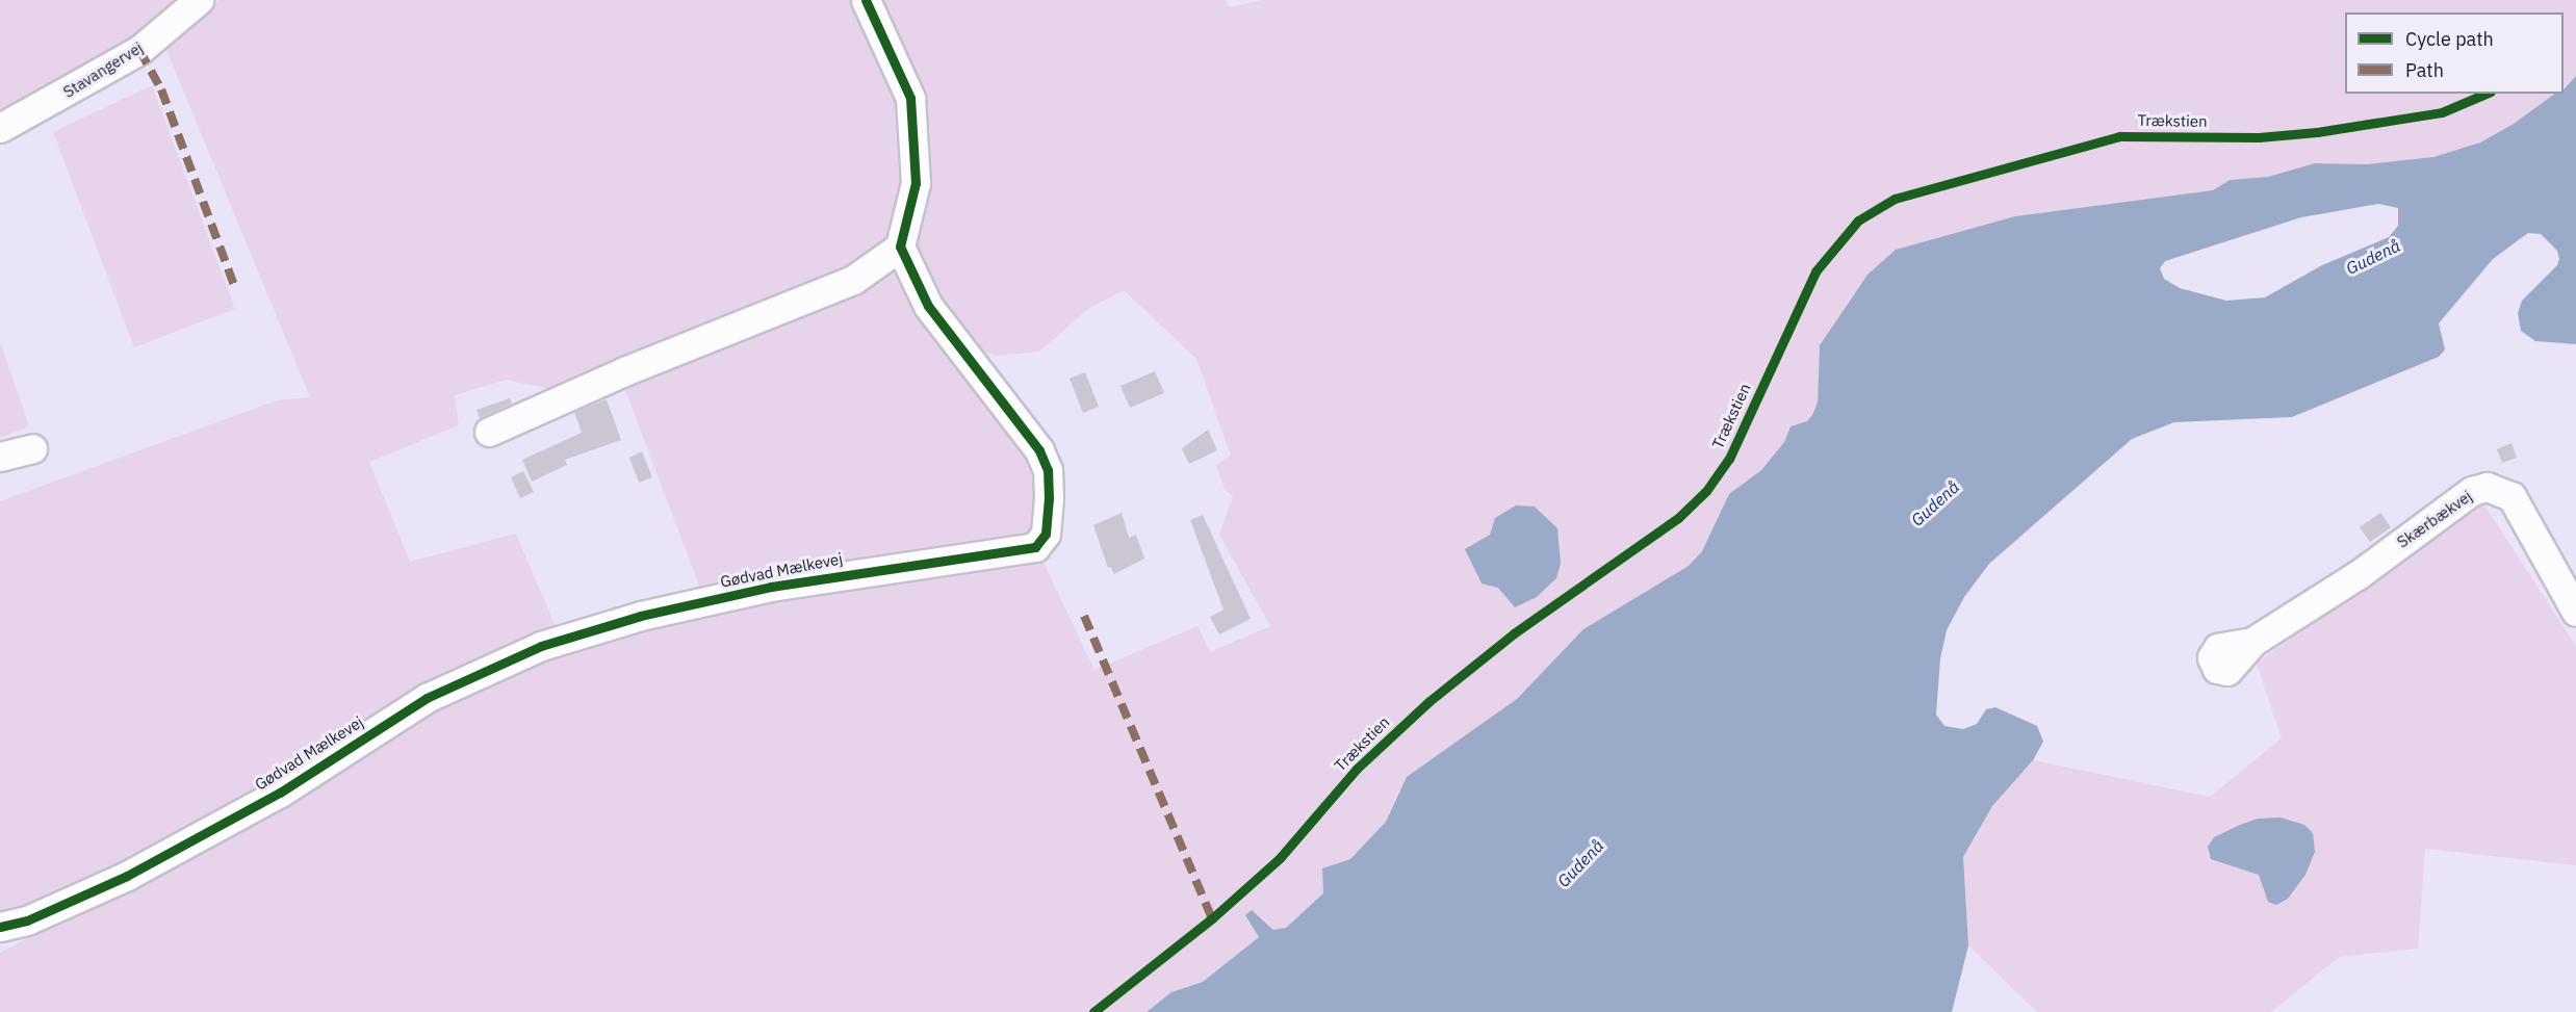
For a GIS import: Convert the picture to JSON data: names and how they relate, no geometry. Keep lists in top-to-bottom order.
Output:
{
  "streets": {
    "street": ["Stavangervej", "Skærbækvej", "Gødvad Mælkevej"],
    "cycle path": ["Trækstien"]
  },
  "water": ["Gudenå"],
  "legend": ["Cycle path", "Path"]
}
